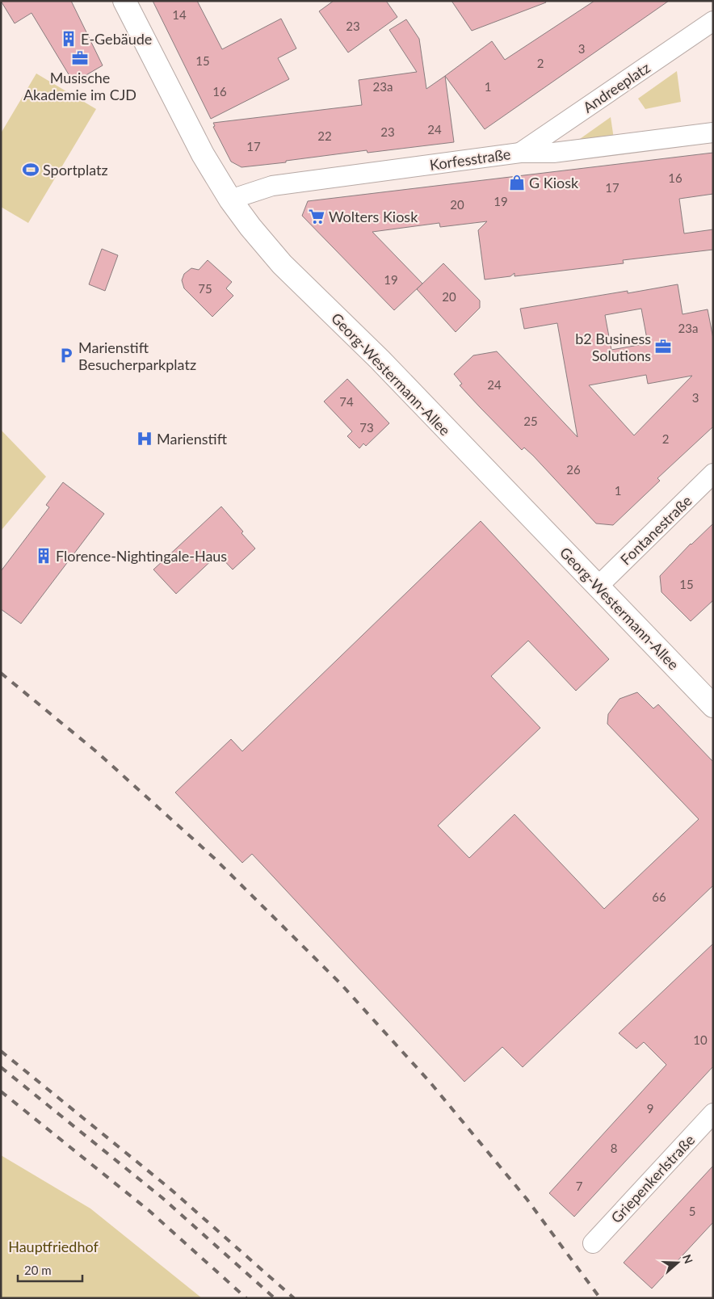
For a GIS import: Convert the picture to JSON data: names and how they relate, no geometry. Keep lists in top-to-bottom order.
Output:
{
  "streets": {
    "street": [
      "Andreeplatz",
      "Korfesstraße",
      "Georg-Westermann-Allee",
      "Fontanestraße",
      "Griepenkerlstraße"
    ]
  },
  "crossings": [
    ["Andreeplatz", "Korfesstraße"],
    ["Korfesstraße", "Georg-Westermann-Allee"],
    ["Georg-Westermann-Allee", "Fontanestraße"]
  ],
  "parks": ["Hauptfriedhof"],
  "places": {
    "building": ["E-Gebäude", "Florence-Nightingale-Haus"],
    "office": ["Musische Akademie im CJD", "b2 Business Solutions"],
    "sports": ["Sportplatz"],
    "shop": ["G Kiosk"],
    "supermarket": ["Wolters Kiosk"],
    "parking": ["Marienstift Besucherparkplatz"],
    "hospital": ["Marienstift"]
  },
  "house_numbers": [
    "14",
    "23",
    "3",
    "15",
    "2",
    "23a",
    "1",
    "16",
    "24",
    "23",
    "22",
    "17",
    "16",
    "17",
    "19",
    "20",
    "19",
    "75",
    "20",
    "23a",
    "24",
    "3",
    "74",
    "25",
    "73",
    "2",
    "26",
    "1",
    "15",
    "66",
    "10",
    "9",
    "8",
    "7",
    "5"
  ],
  "scale_bar": "20 m",
  "north": "right"
}
